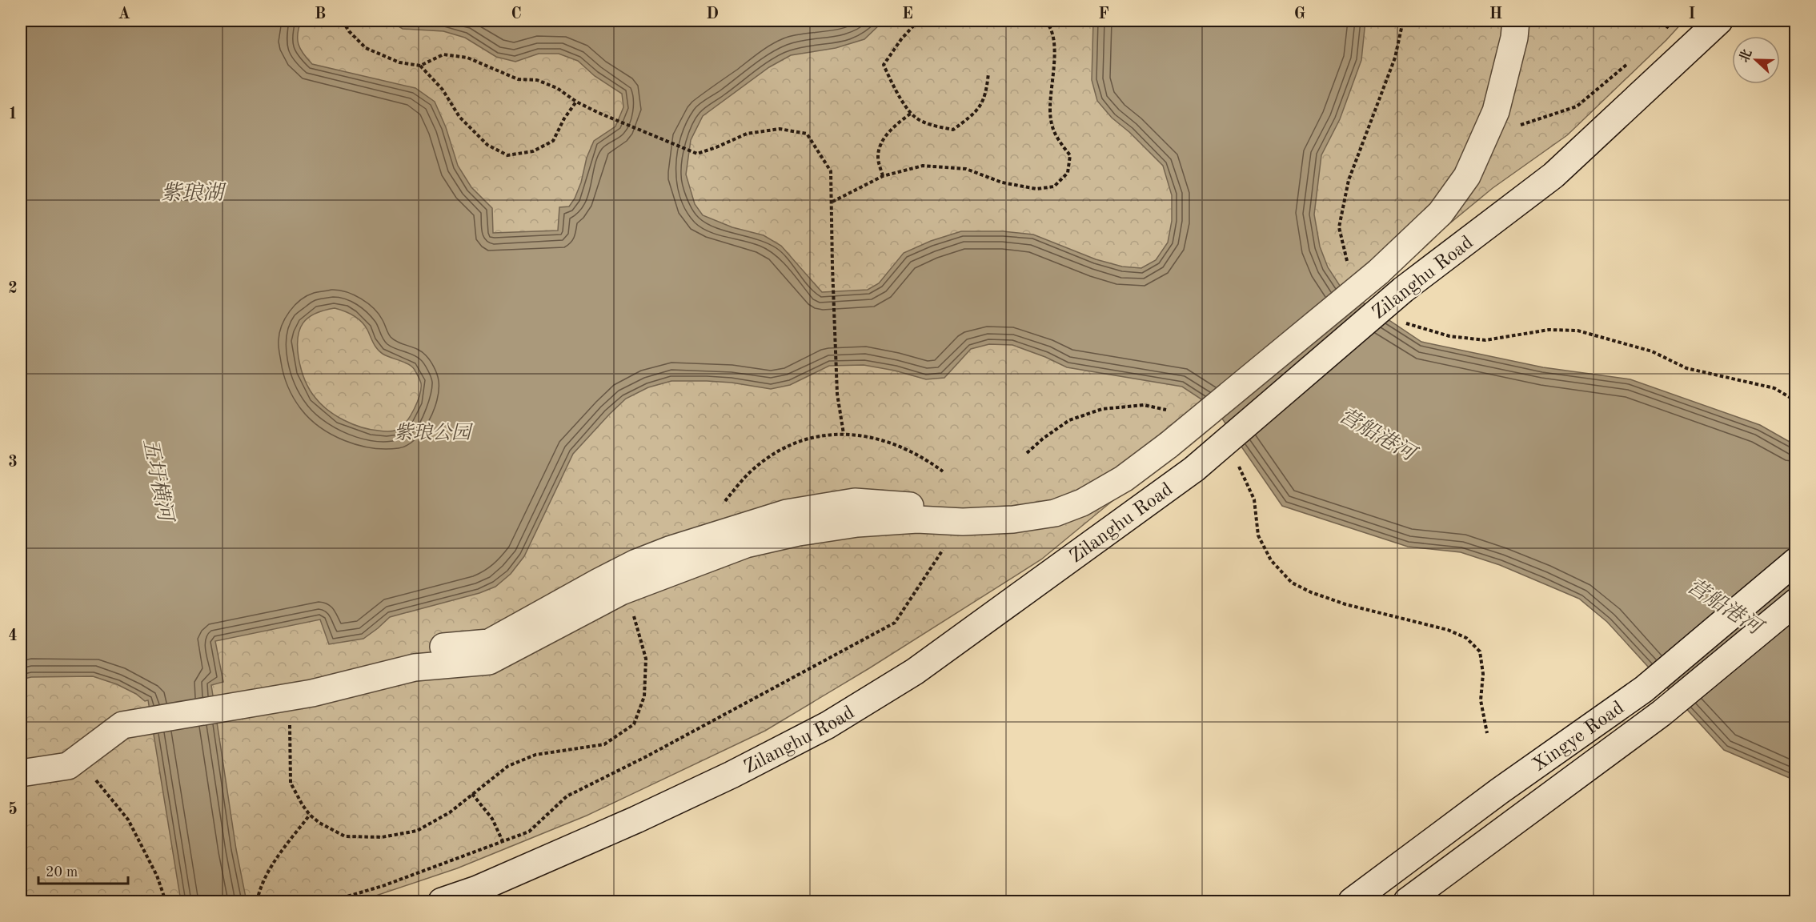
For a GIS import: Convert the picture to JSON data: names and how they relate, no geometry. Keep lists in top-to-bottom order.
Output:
{
  "streets": {
    "street": ["Zilanghu Road", "Xingye Road"]
  },
  "water": ["紫琅湖", "营船港河", "五圩横河"],
  "parks": ["紫琅公园"],
  "scale_bar": "20 m",
  "north": "left",
  "grid": {
    "columns": [
      "A",
      "B",
      "C",
      "D",
      "E",
      "F",
      "G",
      "H",
      "I"
    ],
    "rows": [
      "1",
      "2",
      "3",
      "4",
      "5"
    ]
  }
}
